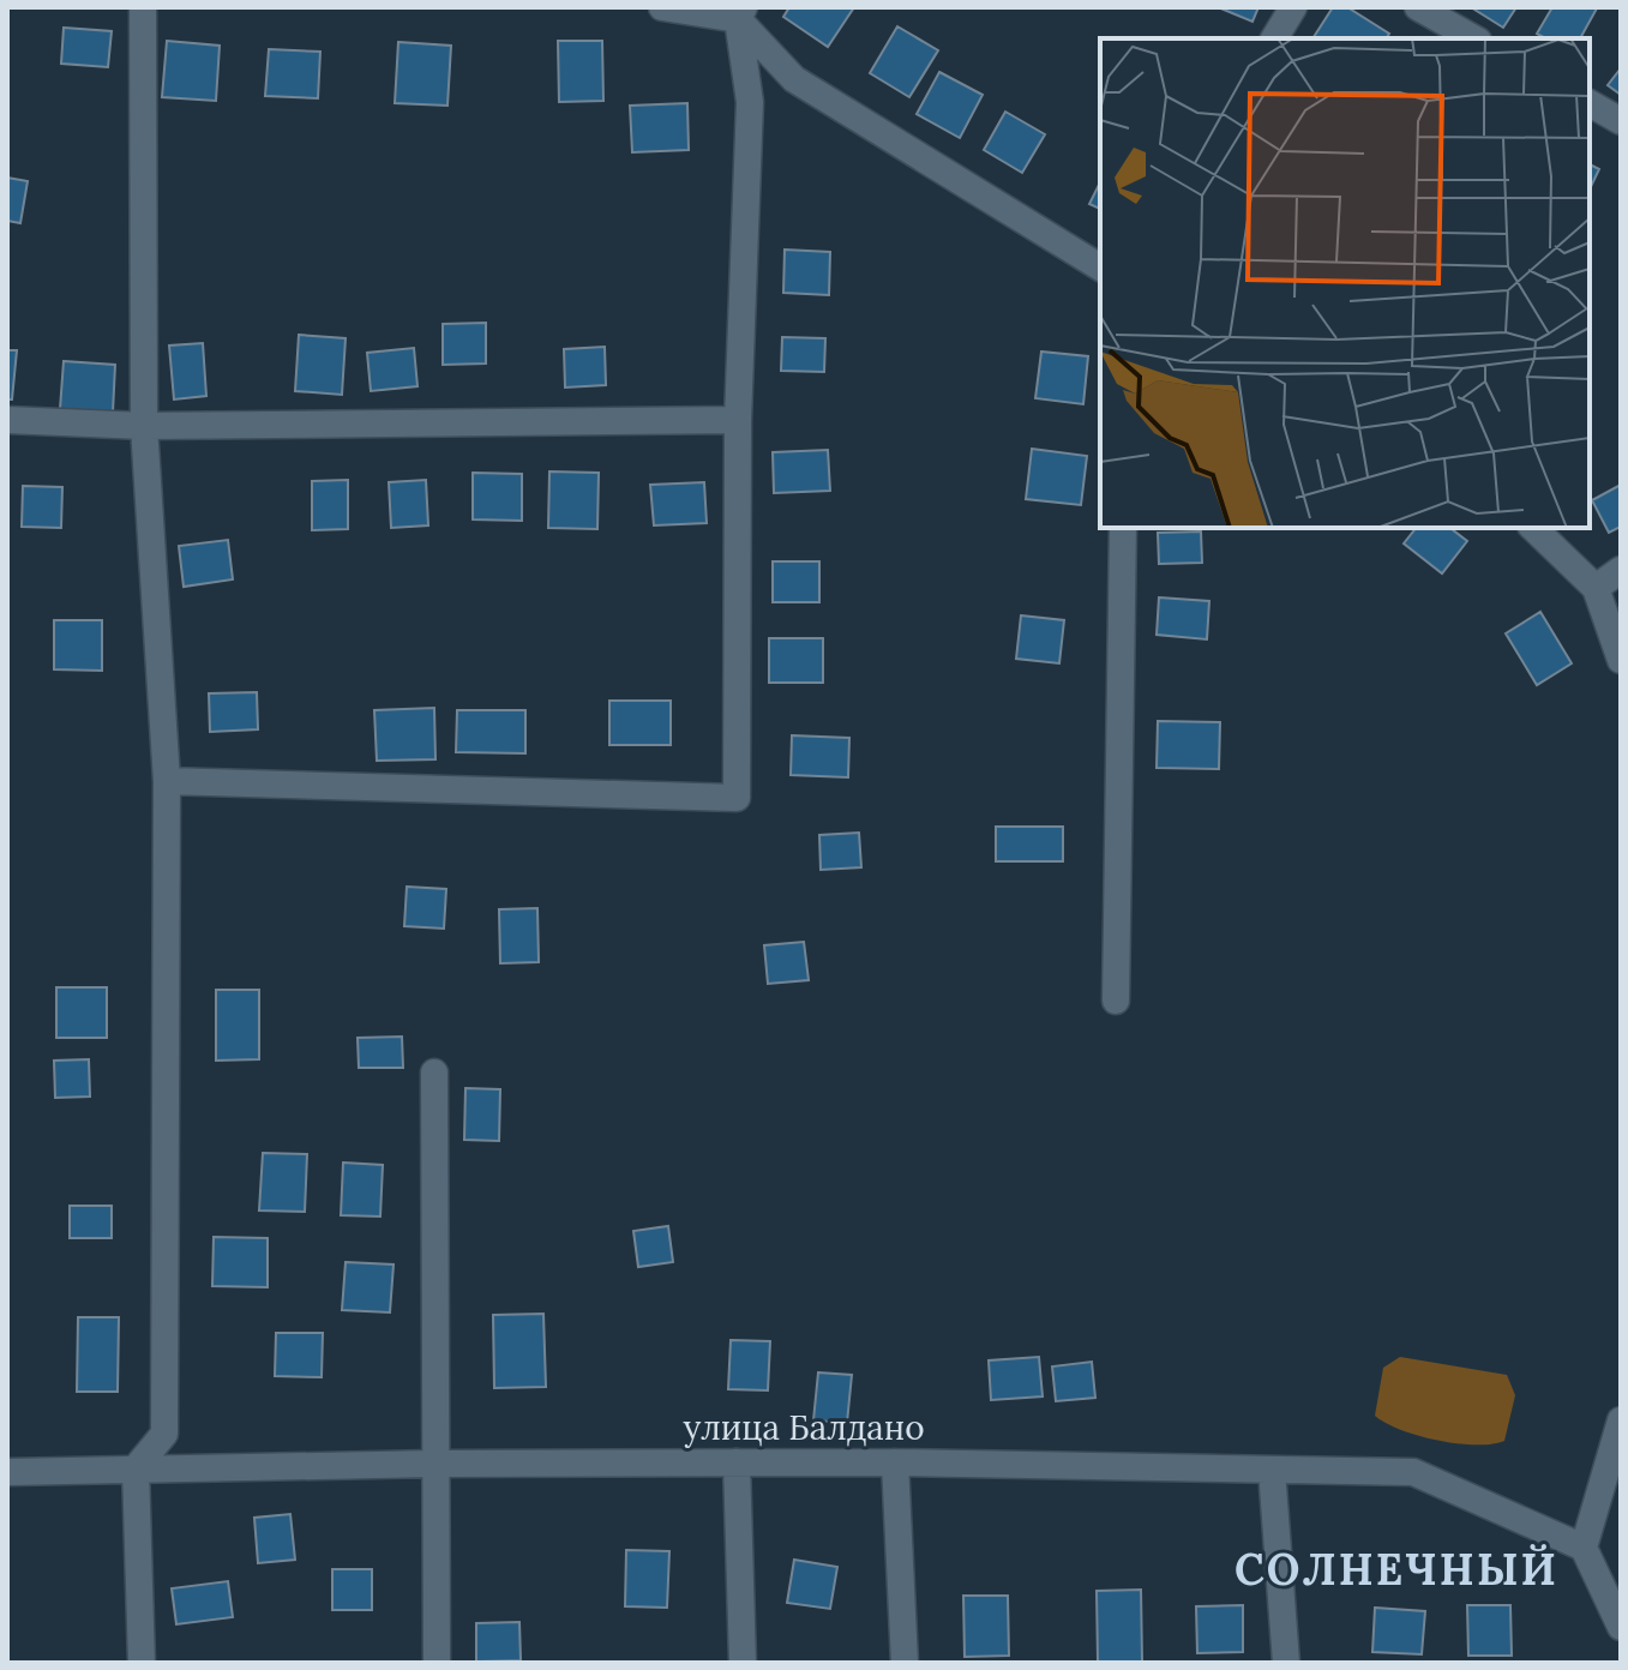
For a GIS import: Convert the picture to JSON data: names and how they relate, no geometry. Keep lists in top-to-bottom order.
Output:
{
  "streets": {
    "street": ["улица Балдано"]
  },
  "districts": ["СОЛНЕЧНЫЙ"]
}
